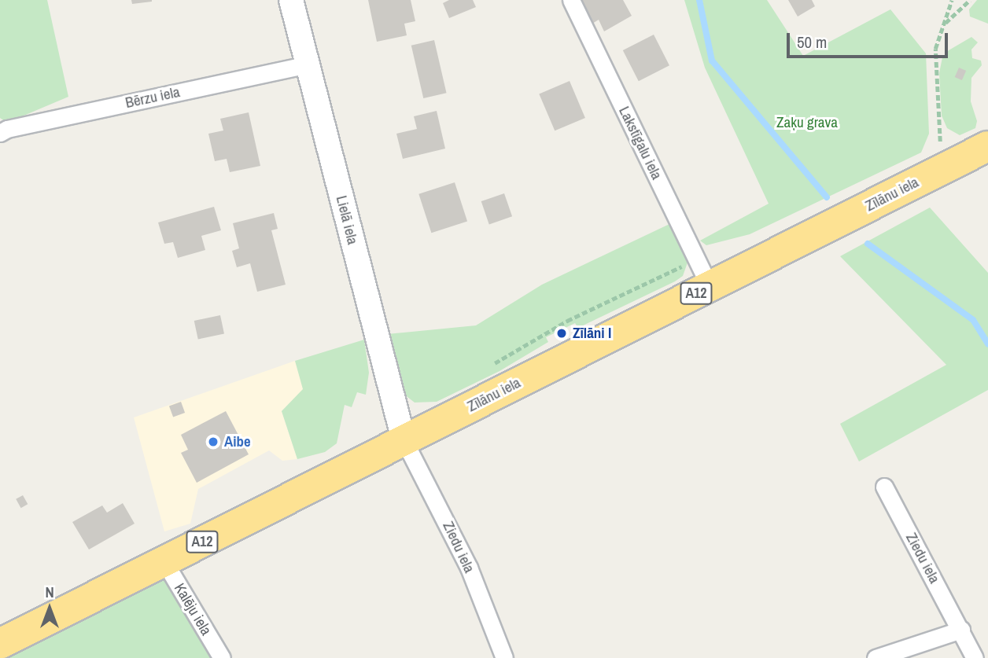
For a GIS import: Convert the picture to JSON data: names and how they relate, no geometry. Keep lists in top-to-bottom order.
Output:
{
  "streets": {
    "highway": ["Zīlānu iela", "A12"],
    "street": [
      "Bērzu iela",
      "Lakstīgalu iela",
      "Lielā iela",
      "Ziedu iela",
      "Kalēju iela"
    ]
  },
  "crossings": [
    ["Bērzu iela", "Lielā iela"],
    ["Lakstīgalu iela", "Zīlānu iela"],
    ["Zīlānu iela", "Lielā iela"],
    ["Zīlānu iela", "Ziedu iela"],
    ["Zīlānu iela", "Kalēju iela"],
    ["Lielā iela", "Ziedu iela"]
  ],
  "parks": ["Zaķu grava"],
  "places": ["Zīlāni I", "Aibe"],
  "scale_bar": "50 m",
  "north": "top"
}
